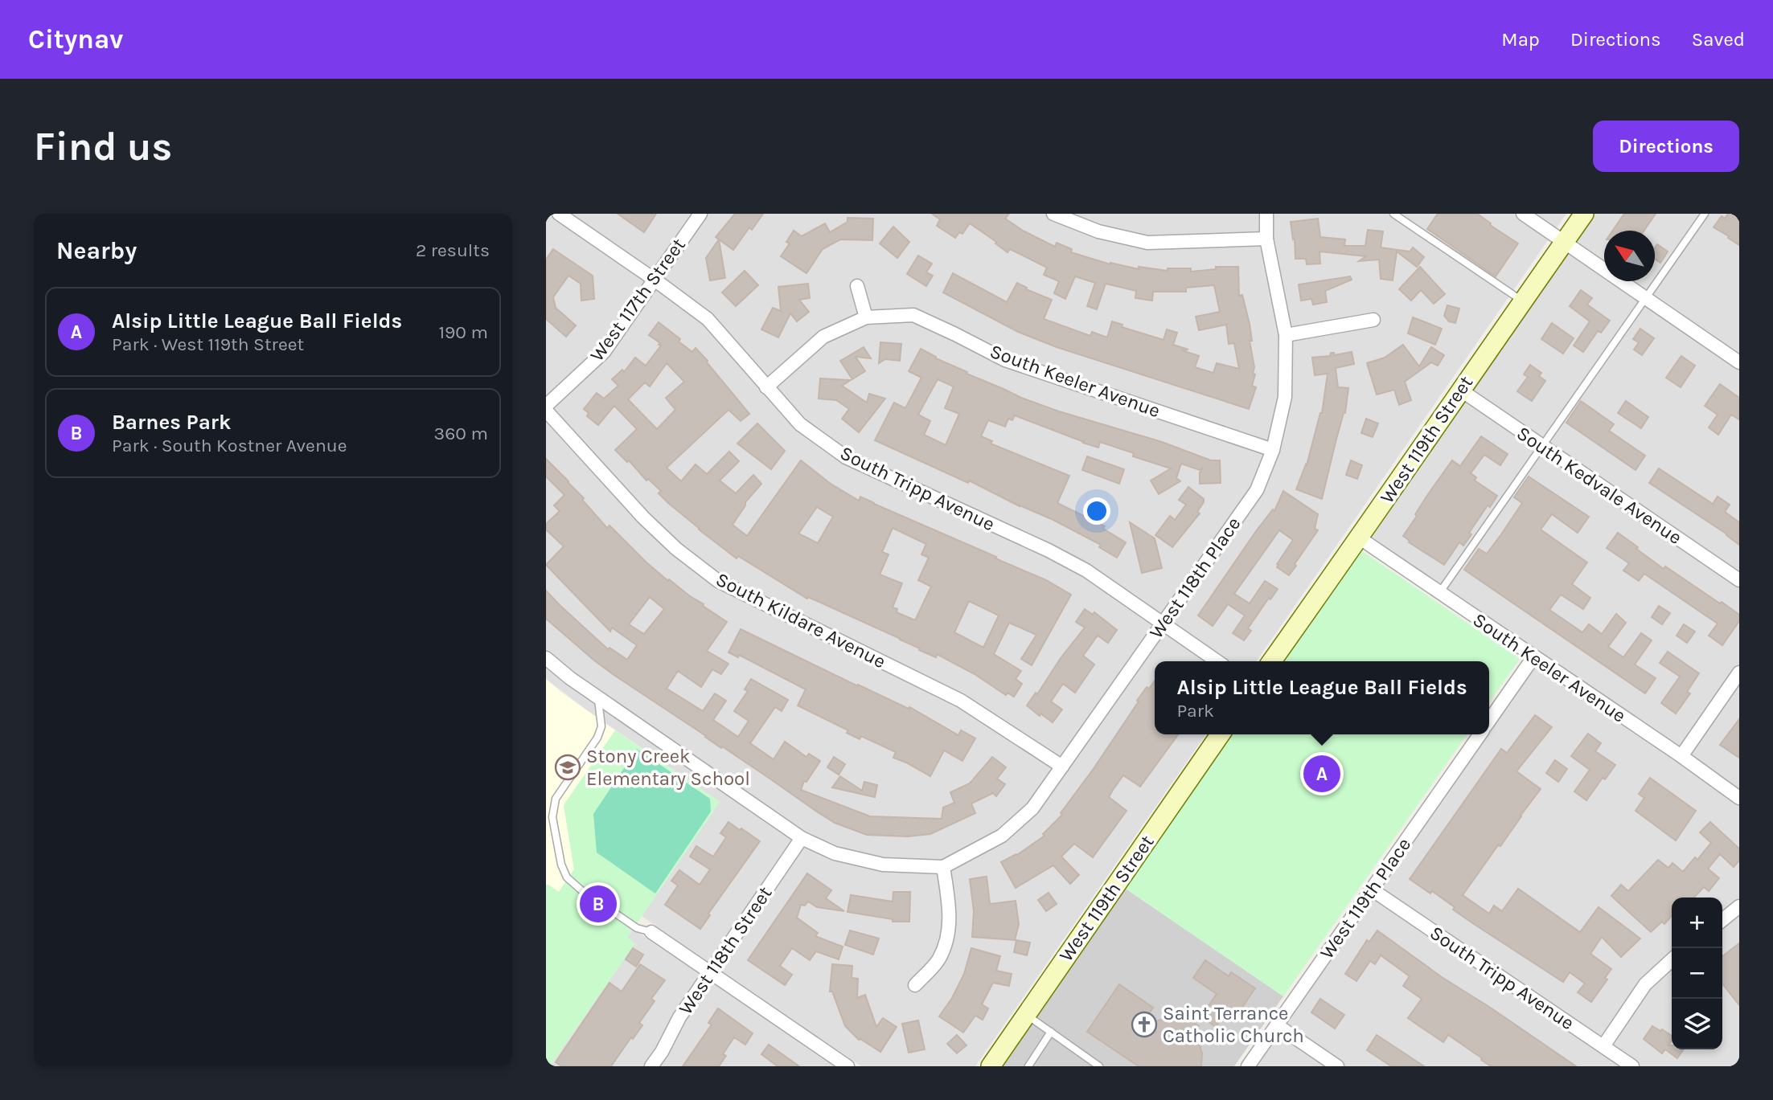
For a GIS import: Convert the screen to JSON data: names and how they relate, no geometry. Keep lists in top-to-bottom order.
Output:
{
  "streets": {
    "street": [
      "West 117th Street",
      "South Keeler Avenue",
      "West 119th Street",
      "South Kedvale Avenue",
      "South Tripp Avenue",
      "West 118th Place",
      "South Kildare Avenue",
      "West 119th Place",
      "West 118th Street"
    ]
  },
  "crossings": [
    ["West 117th Street", "South Tripp Avenue"],
    ["South Keeler Avenue", "West 119th Street"],
    ["South Keeler Avenue", "South Tripp Avenue"],
    ["South Keeler Avenue", "West 118th Place"],
    ["West 119th Street", "South Kedvale Avenue"],
    ["South Tripp Avenue", "West 118th Place"],
    ["South Tripp Avenue", "West 119th Place"],
    ["West 118th Place", "South Kildare Avenue"]
  ],
  "places": {
    "school or university": ["Stony Creek Elementary School"],
    "church": ["Saint Terrance Catholic Church"]
  },
  "north": "top left",
  "page": {
    "header": "Citynav",
    "nav": ["Map", "Directions", "Saved"],
    "buttons": "Directions",
    "title": "Find us",
    "heading": ["Nearby", "2 results"],
    "list": [
      {
        "mark": "A",
        "name": "Alsip Little League Ball Fields",
        "note": "Park · West 119th Street",
        "value": "190 m"
      },
      {
        "mark": "B",
        "name": "Barnes Park",
        "note": "Park · South Kostner Avenue",
        "value": "360 m"
      }
    ],
    "popup": ["Alsip Little League Ball Fields", "Park"],
    "pins": ["A", "B"],
    "map_buttons": ["+", "−"]
  }
}
